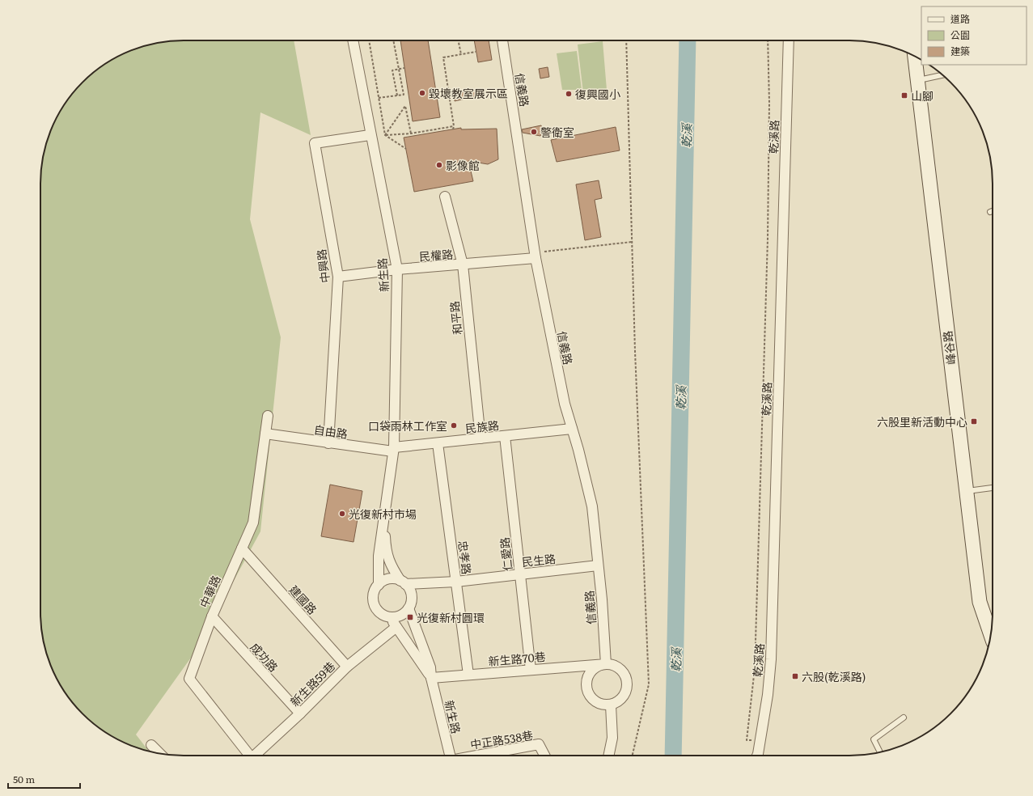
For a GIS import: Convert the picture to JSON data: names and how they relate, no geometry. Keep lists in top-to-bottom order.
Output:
{
  "streets": {
    "street": [
      "信義路",
      "乾溪路",
      "民權路",
      "中興路",
      "新生路",
      "和平路",
      "峰谷路",
      "民族路",
      "自由路",
      "仁愛路",
      "忠孝路",
      "民生路",
      "中華路",
      "建國路",
      "成功路",
      "新生路70巷",
      "新生路59巷",
      "中正路538巷"
    ]
  },
  "crossings": [
    ["信義路", "民權路"],
    ["信義路", "民族路"],
    ["信義路", "民生路"],
    ["信義路", "新生路70巷"],
    ["民權路", "中興路"],
    ["民權路", "新生路"],
    ["民權路", "和平路"],
    ["中興路", "新生路"],
    ["中興路", "自由路"],
    ["新生路", "民族路"],
    ["新生路", "自由路"],
    ["新生路", "民生路"],
    ["新生路", "新生路70巷"],
    ["新生路", "新生路59巷"],
    ["和平路", "民族路"],
    ["民族路", "自由路"],
    ["民族路", "仁愛路"],
    ["民族路", "忠孝路"],
    ["自由路", "中華路"],
    ["仁愛路", "民生路"],
    ["仁愛路", "新生路70巷"],
    ["忠孝路", "民生路"],
    ["忠孝路", "新生路70巷"],
    ["中華路", "建國路"],
    ["中華路", "成功路"],
    ["建國路", "新生路59巷"],
    ["成功路", "新生路59巷"]
  ],
  "water": ["乾溪"],
  "places": {
    "other": [
      "毀壞教室展示區",
      "復興國小",
      "警衛室",
      "影像館",
      "口袋雨林工作室",
      "光復新村市場"
    ],
    "transit": [
      "山腳",
      "六股里新活動中心",
      "光復新村圓環",
      "六股(乾溪路)"
    ]
  },
  "legend": ["道路", "公園", "建築"],
  "scale_bar": "50 m"
}
